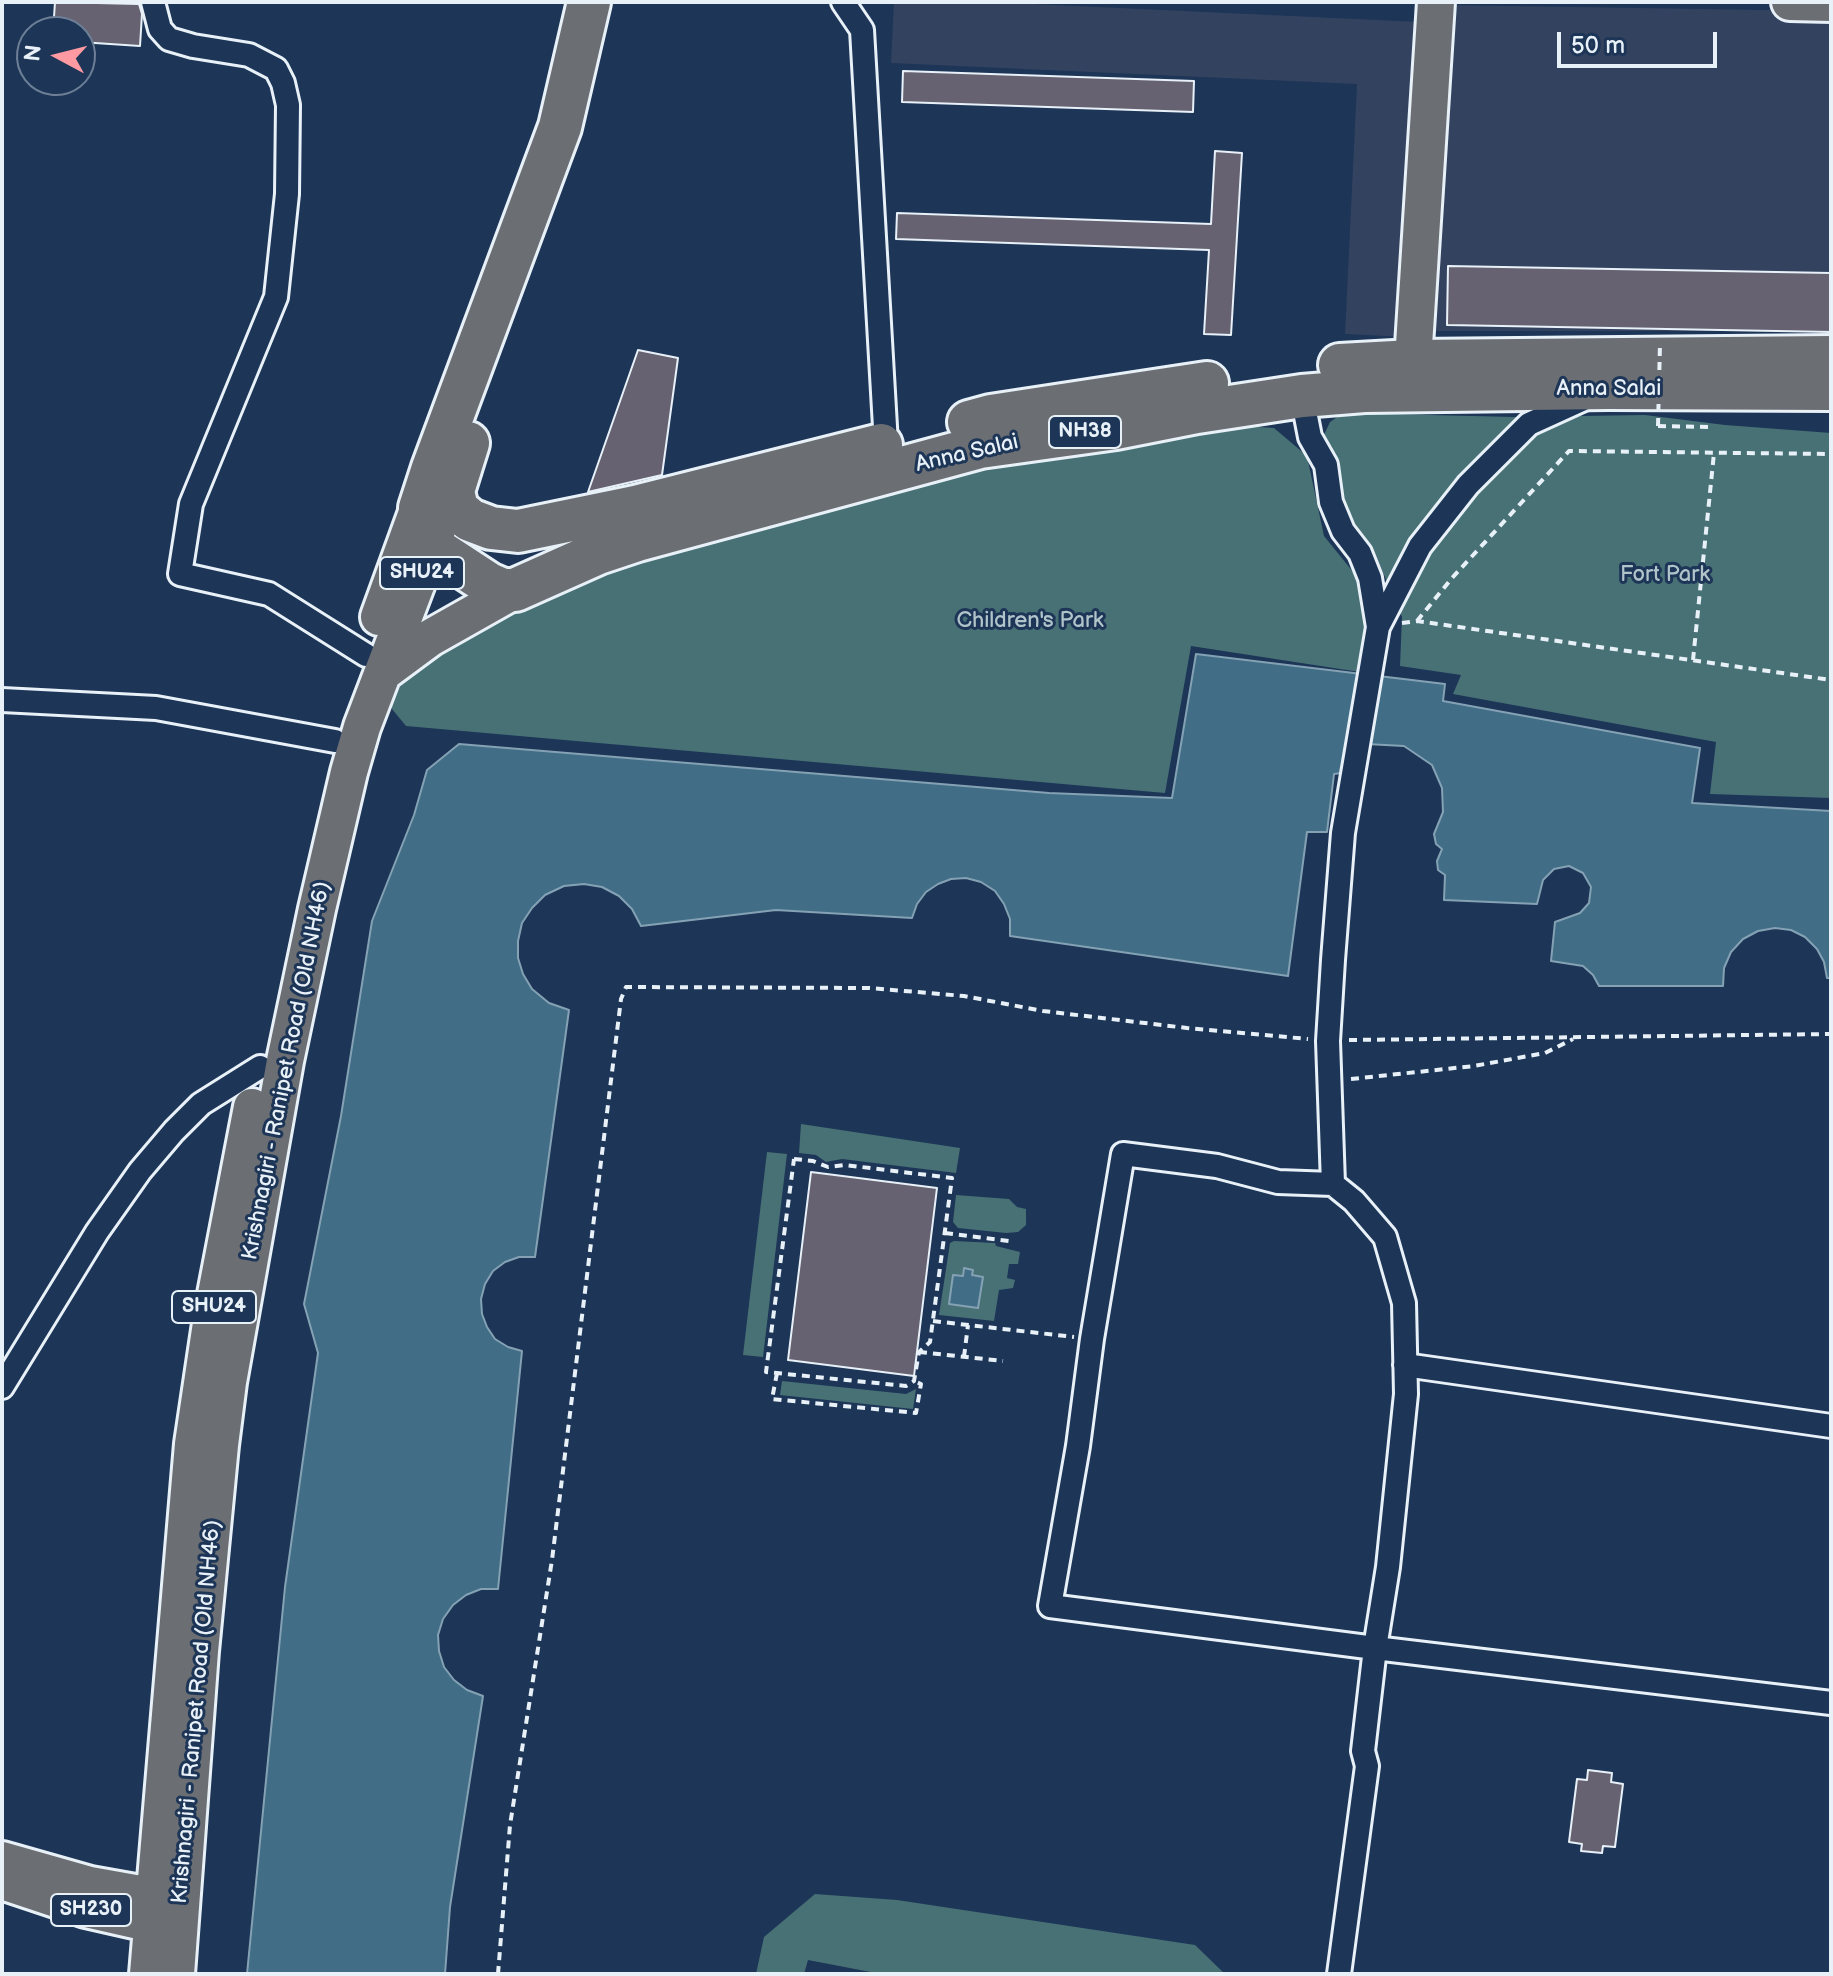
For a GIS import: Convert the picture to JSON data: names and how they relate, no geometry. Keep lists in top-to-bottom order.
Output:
{
  "streets": {
    "highway": ["Anna Salai", "NH38"],
    "main road": ["SHU24", "Krishnagiri - Ranipet Road (Old NH46)", "SH230"]
  },
  "crossings": [
    ["Anna Salai", "NH38"],
    ["Anna Salai", "Krishnagiri - Ranipet Road (Old NH46)"],
    ["NH38", "Krishnagiri - Ranipet Road (Old NH46)"],
    ["Krishnagiri - Ranipet Road (Old NH46)", "SH230"]
  ],
  "parks": ["Fort Park", "Children's Park"],
  "scale_bar": "50 m",
  "north": "left"
}
